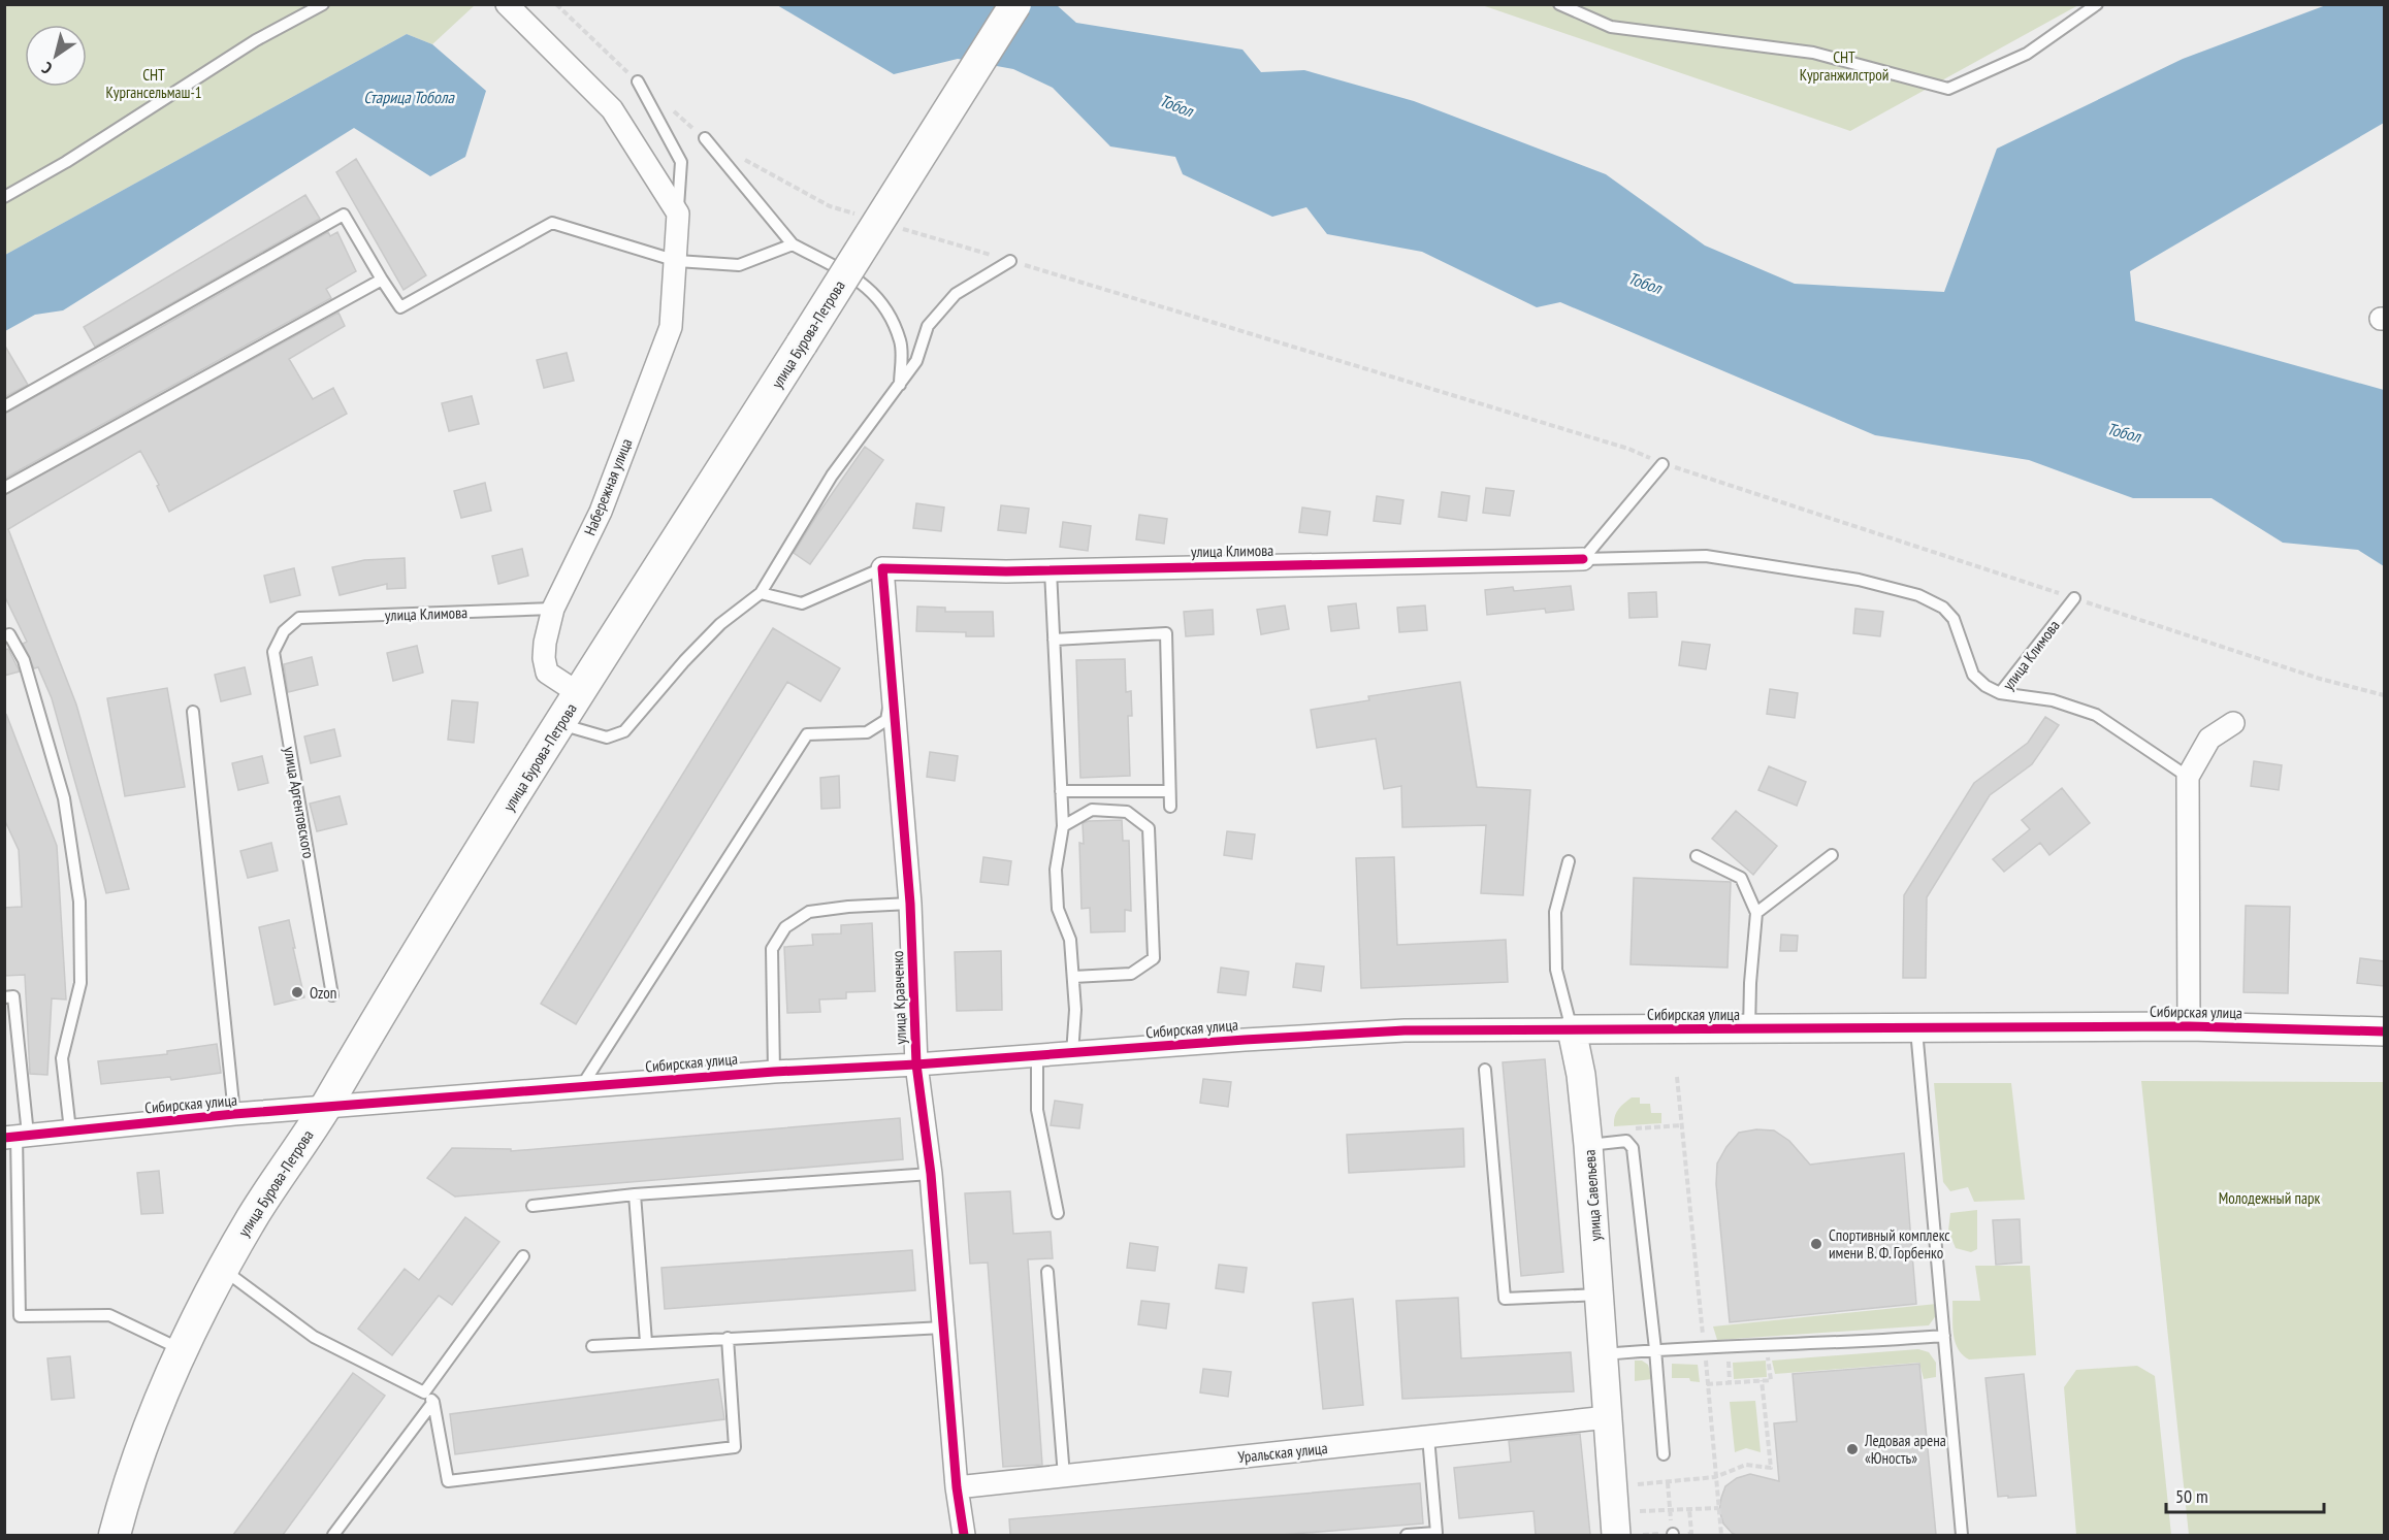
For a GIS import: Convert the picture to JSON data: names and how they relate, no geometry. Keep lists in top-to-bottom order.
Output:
{
  "streets": {
    "main road": ["улица Бурова-Петрова"],
    "street": [
      "Набережная улица",
      "улица Климова",
      "улица Кравченко",
      "Сибирская улица",
      "улица Савельева",
      "Уральская улица"
    ],
    "lane": ["улица Аргентовского"]
  },
  "crossings": [
    ["улица Бурова-Петрова", "Набережная улица"],
    ["улица Бурова-Петрова", "Сибирская улица"],
    ["Набережная улица", "улица Климова"],
    ["улица Климова", "улица Аргентовского"],
    ["улица Климова", "улица Кравченко"],
    ["улица Кравченко", "Сибирская улица"],
    ["улица Кравченко", "Уральская улица"],
    ["Сибирская улица", "улица Савельева"],
    ["улица Савельева", "Уральская улица"]
  ],
  "water": ["Старица Тобола", "Тобол"],
  "parks": ["СНТ Курганжилстрой", "СНТ Кургансельмаш-1", "Молодежный парк"],
  "places": ["Ozon", "Спортивный комплекс имени В. Ф. Горбенко", "Ледовая арена «Юность»"],
  "scale_bar": "50 m",
  "north": "bottom left"
}
